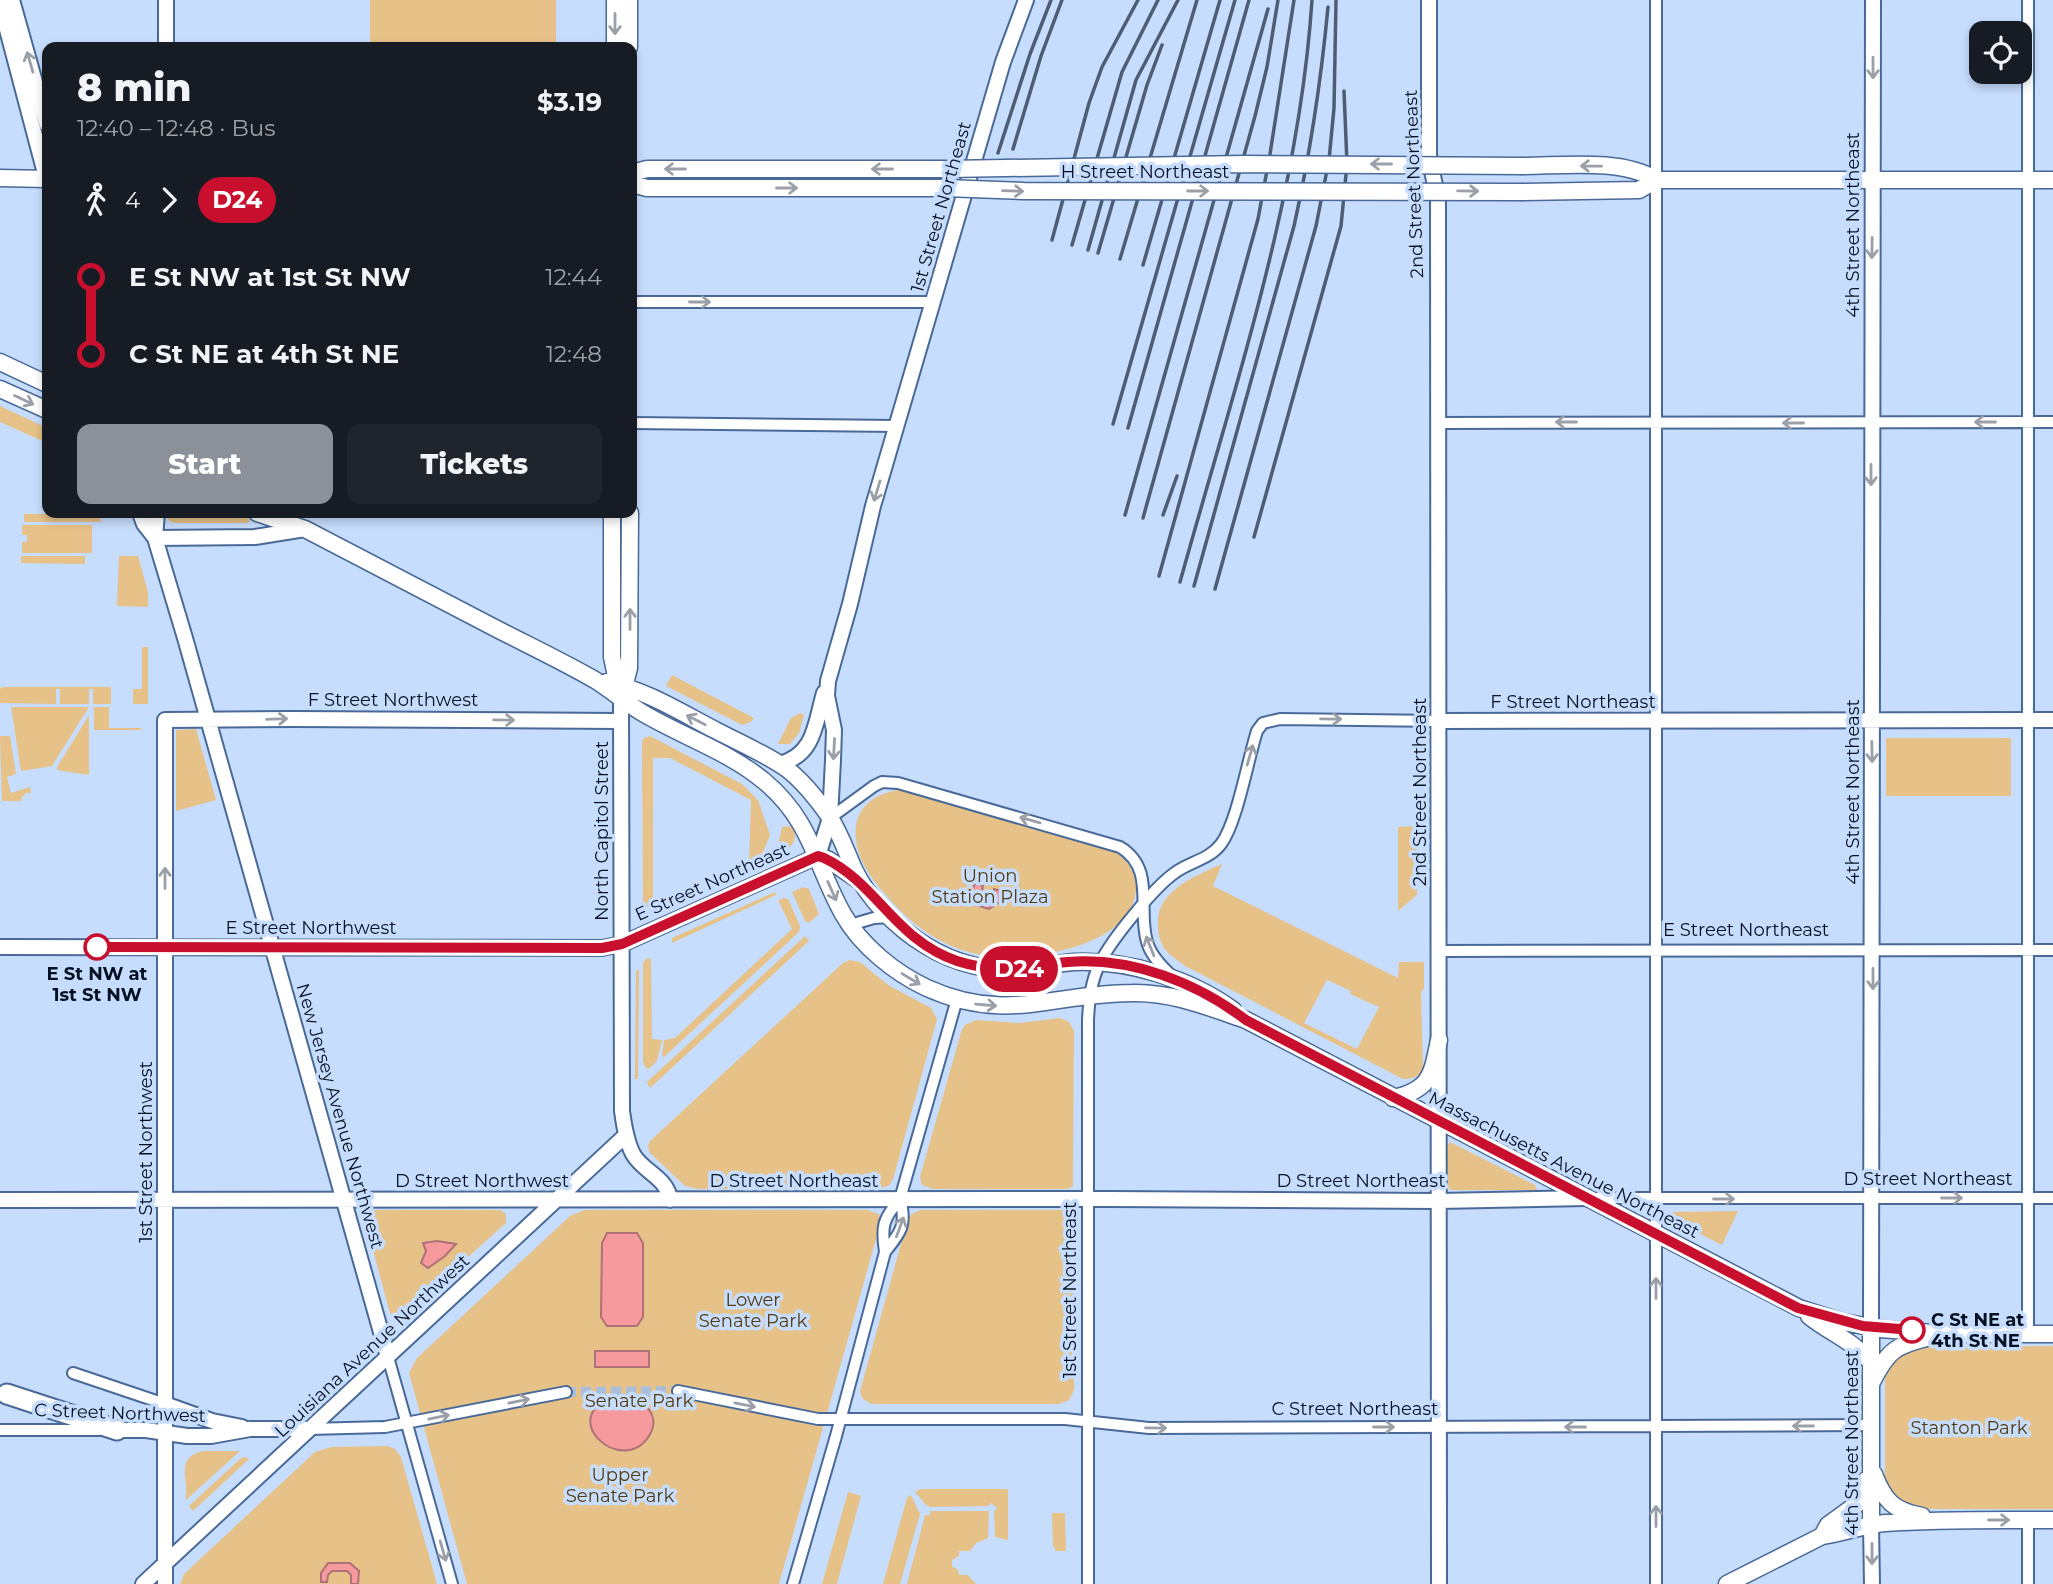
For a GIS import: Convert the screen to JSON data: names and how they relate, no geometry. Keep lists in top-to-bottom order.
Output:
{
  "streets": {
    "main road": ["H Street Northeast", "4th Street Northeast", "Massachusetts Avenue Northeast"],
    "street": [
      "2nd Street Northeast",
      "1st Street Northeast",
      "F Street Northwest",
      "F Street Northeast",
      "North Capitol Street",
      "E Street Northeast",
      "E Street Northwest",
      "New Jersey Avenue Northwest",
      "1st Street Northwest",
      "D Street Northeast",
      "D Street Northwest",
      "Louisiana Avenue Northwest",
      "C Street Northeast",
      "C Street Northwest"
    ]
  },
  "crossings": [
    ["H Street Northeast", "4th Street Northeast"],
    ["2nd Street Northeast", "F Street Northeast"],
    ["2nd Street Northeast", "E Street Northeast"],
    ["2nd Street Northeast", "Massachusetts Avenue Northeast"],
    ["2nd Street Northeast", "D Street Northeast"],
    ["2nd Street Northeast", "C Street Northeast"],
    ["1st Street Northeast", "F Street Northeast"],
    ["1st Street Northeast", "Massachusetts Avenue Northeast"],
    ["1st Street Northeast", "D Street Northeast"],
    ["1st Street Northeast", "C Street Northeast"],
    ["4th Street Northeast", "F Street Northeast"],
    ["4th Street Northeast", "E Street Northeast"],
    ["4th Street Northeast", "Massachusetts Avenue Northeast"],
    ["4th Street Northeast", "D Street Northeast"],
    ["4th Street Northeast", "C Street Northeast"],
    ["F Street Northwest", "North Capitol Street"],
    ["F Street Northwest", "New Jersey Avenue Northwest"],
    ["F Street Northwest", "1st Street Northwest"],
    ["North Capitol Street", "E Street Northeast"],
    ["North Capitol Street", "E Street Northwest"],
    ["North Capitol Street", "D Street Northeast"],
    ["North Capitol Street", "D Street Northwest"],
    ["North Capitol Street", "Louisiana Avenue Northwest"],
    ["E Street Northeast", "E Street Northwest"],
    ["E Street Northeast", "Massachusetts Avenue Northeast"],
    ["E Street Northwest", "New Jersey Avenue Northwest"],
    ["E Street Northwest", "1st Street Northwest"],
    ["New Jersey Avenue Northwest", "D Street Northwest"],
    ["New Jersey Avenue Northwest", "Louisiana Avenue Northwest"],
    ["New Jersey Avenue Northwest", "C Street Northwest"],
    ["1st Street Northwest", "D Street Northwest"],
    ["1st Street Northwest", "Louisiana Avenue Northwest"],
    ["1st Street Northwest", "C Street Northwest"],
    ["Massachusetts Avenue Northeast", "D Street Northeast"],
    ["D Street Northeast", "D Street Northwest"],
    ["D Street Northwest", "Louisiana Avenue Northwest"],
    ["Louisiana Avenue Northwest", "C Street Northwest"]
  ],
  "one_way": ["4th Street Northeast", "F Street Northwest"],
  "parks": [
    "Union Station Plaza",
    "Lower Senate Park",
    "Senate Park",
    "Stanton Park",
    "Upper Senate Park"
  ],
  "places": ["E St NW at 1st St NW", "C St NE at 4th St NE"],
  "lines": ["bus line D24"],
  "page": {
    "on_map": "D24",
    "heading": ["8 min", "12:40 – 12:48 · Bus", "$3.19"],
    "legs": ["4", "D24"],
    "list": [
      {
        "name": "E St NW at 1st St NW",
        "value": "12:44"
      },
      {
        "name": "C St NE at 4th St NE",
        "value": "12:48"
      }
    ],
    "buttons": ["Start", "Tickets"]
  }
}
